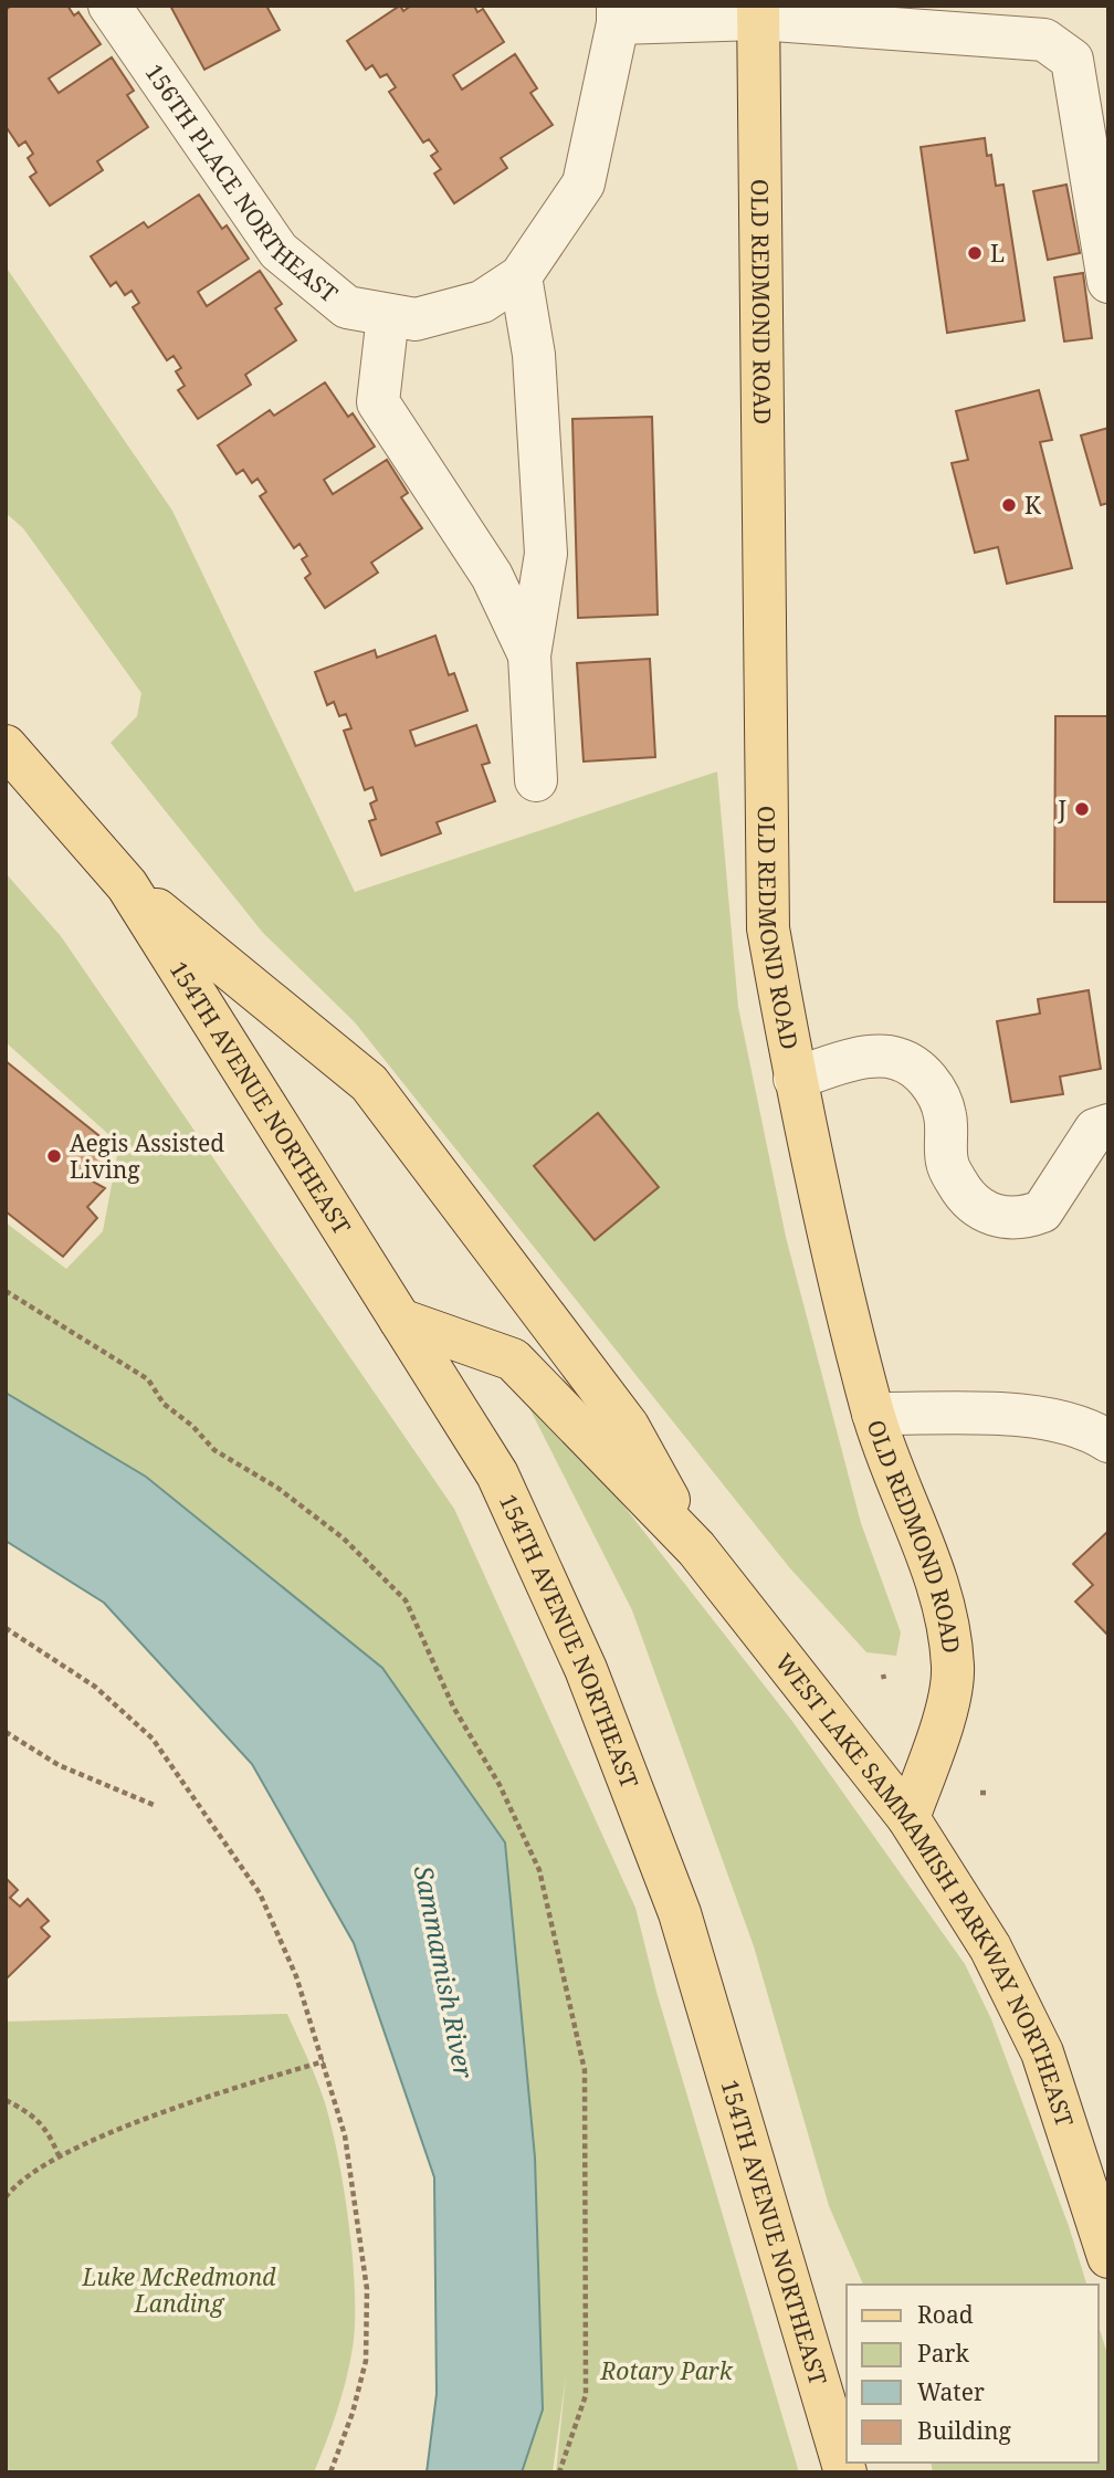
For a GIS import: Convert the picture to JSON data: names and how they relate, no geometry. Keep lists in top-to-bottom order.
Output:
{
  "streets": {
    "main road": ["OLD REDMOND ROAD", "154TH AVENUE NORTHEAST", "WEST LAKE SAMMAMISH PARKWAY NORTHEAST"],
    "street": ["156TH PLACE NORTHEAST"]
  },
  "crossings": [
    ["OLD REDMOND ROAD", "WEST LAKE SAMMAMISH PARKWAY NORTHEAST"]
  ],
  "water": ["Sammamish River"],
  "parks": ["Luke McRedmond Landing", "Rotary Park"],
  "places": [
    "L",
    "K",
    "J",
    "Aegis Assisted Living"
  ],
  "legend": [
    "Road",
    "Park",
    "Water",
    "Building"
  ]
}
